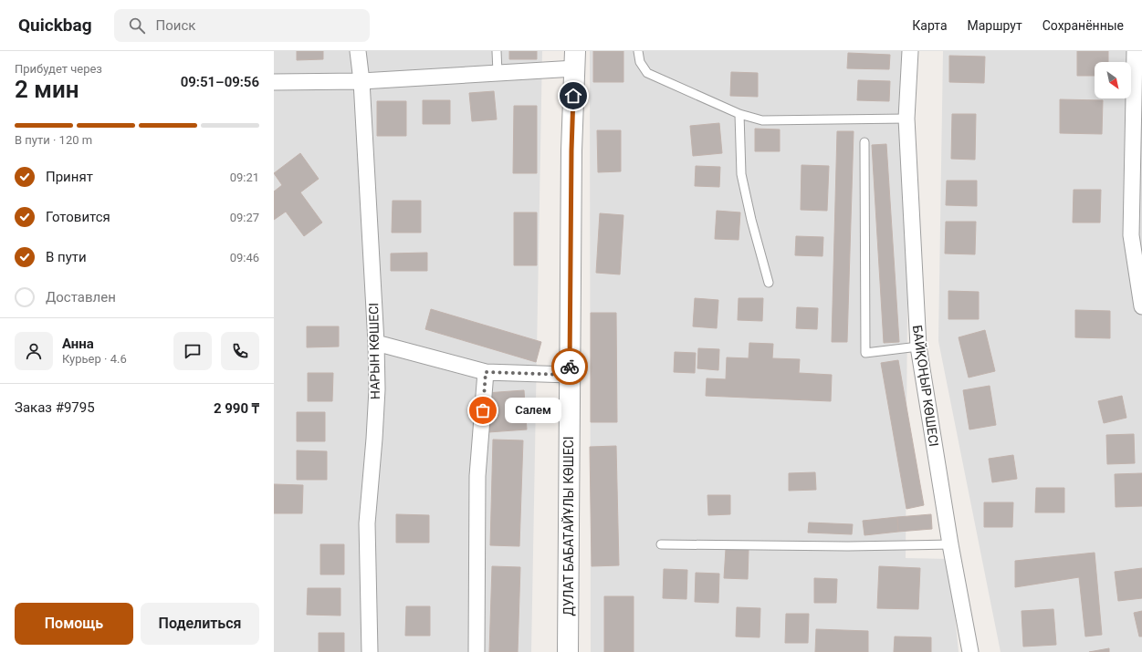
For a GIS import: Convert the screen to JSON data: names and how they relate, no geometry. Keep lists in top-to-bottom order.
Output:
{
  "streets": {
    "street": ["НАРЫН КӨШЕСІ", "БАЙҚОҢЫР КӨШЕСІ", "ДУЛАТ БАБАТАЙҰЛЫ КӨШЕСІ"]
  },
  "places": ["Салем"],
  "north": "bottom right",
  "page": {
    "header": "Quickbag",
    "search": "Поиск",
    "nav": ["Карта", "Маршрут", "Сохранённые"],
    "heading": ["2 мин", "Прибудет через", "09:51–09:56"],
    "panel": [
      "Анна",
      "Курьер · 4.6",
      "Заказ #9795",
      "2 990 ₸"
    ],
    "bar": "В пути · 120 m",
    "list": [
      ["Принят", "09:21"],
      ["Готовится", "09:27"],
      ["В пути", "09:46"],
      "Доставлен"
    ],
    "bubble": "Салем",
    "buttons": ["Помощь", "Поделиться"]
  }
}
